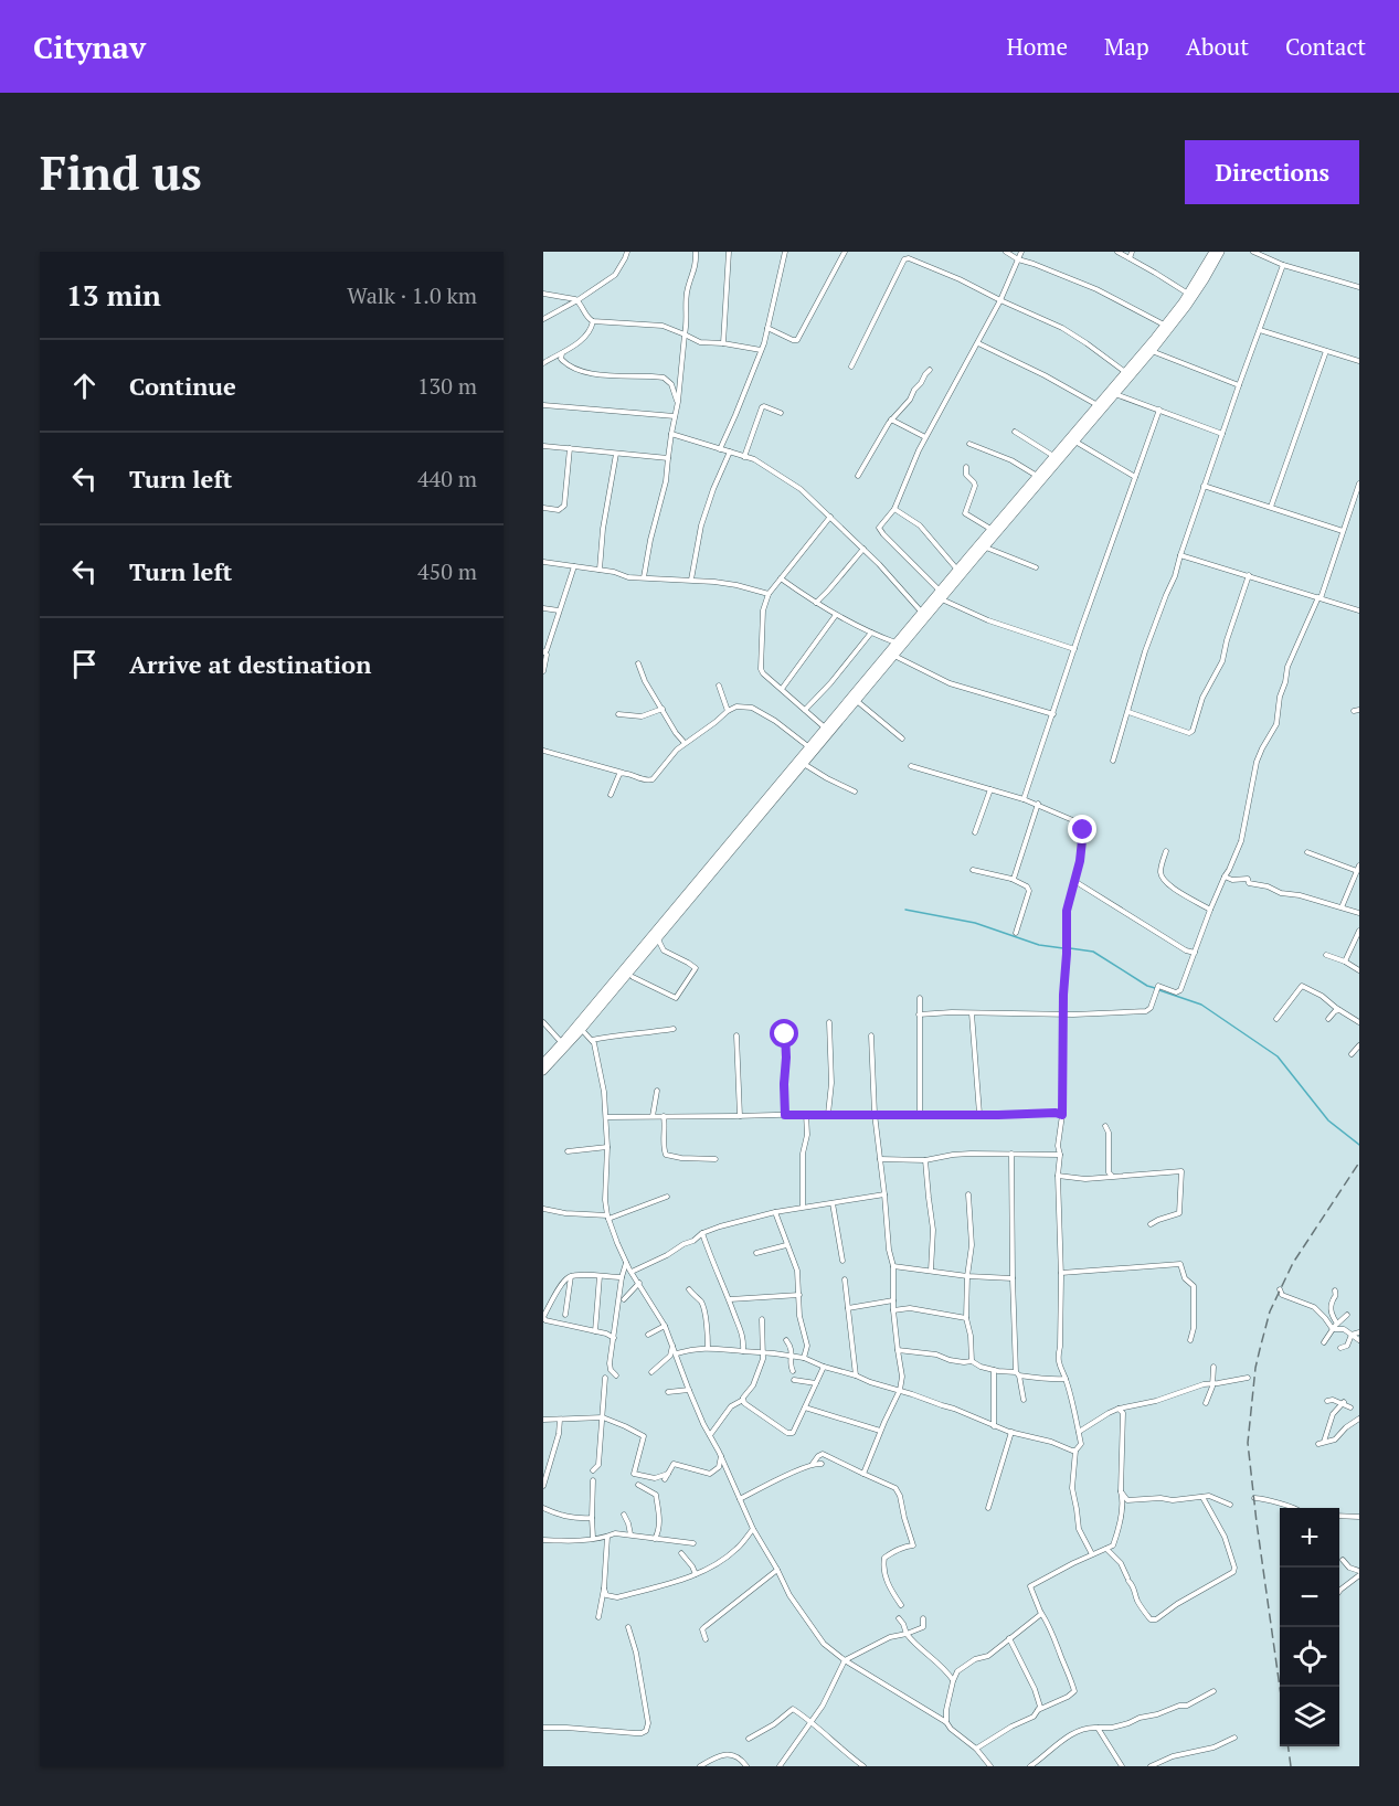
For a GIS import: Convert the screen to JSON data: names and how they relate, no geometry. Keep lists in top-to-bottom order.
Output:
{
  "page": {
    "header": "Citynav",
    "nav": [
      "Home",
      "Map",
      "About",
      "Contact"
    ],
    "buttons": "Directions",
    "title": "Find us",
    "heading": ["13 min", "Walk · 1.0 km"],
    "list": [
      ["Continue", "130 m"],
      ["Turn left", "440 m"],
      ["Turn left", "450 m"],
      "Arrive at destination"
    ],
    "map_buttons": ["+", "−"]
  }
}
